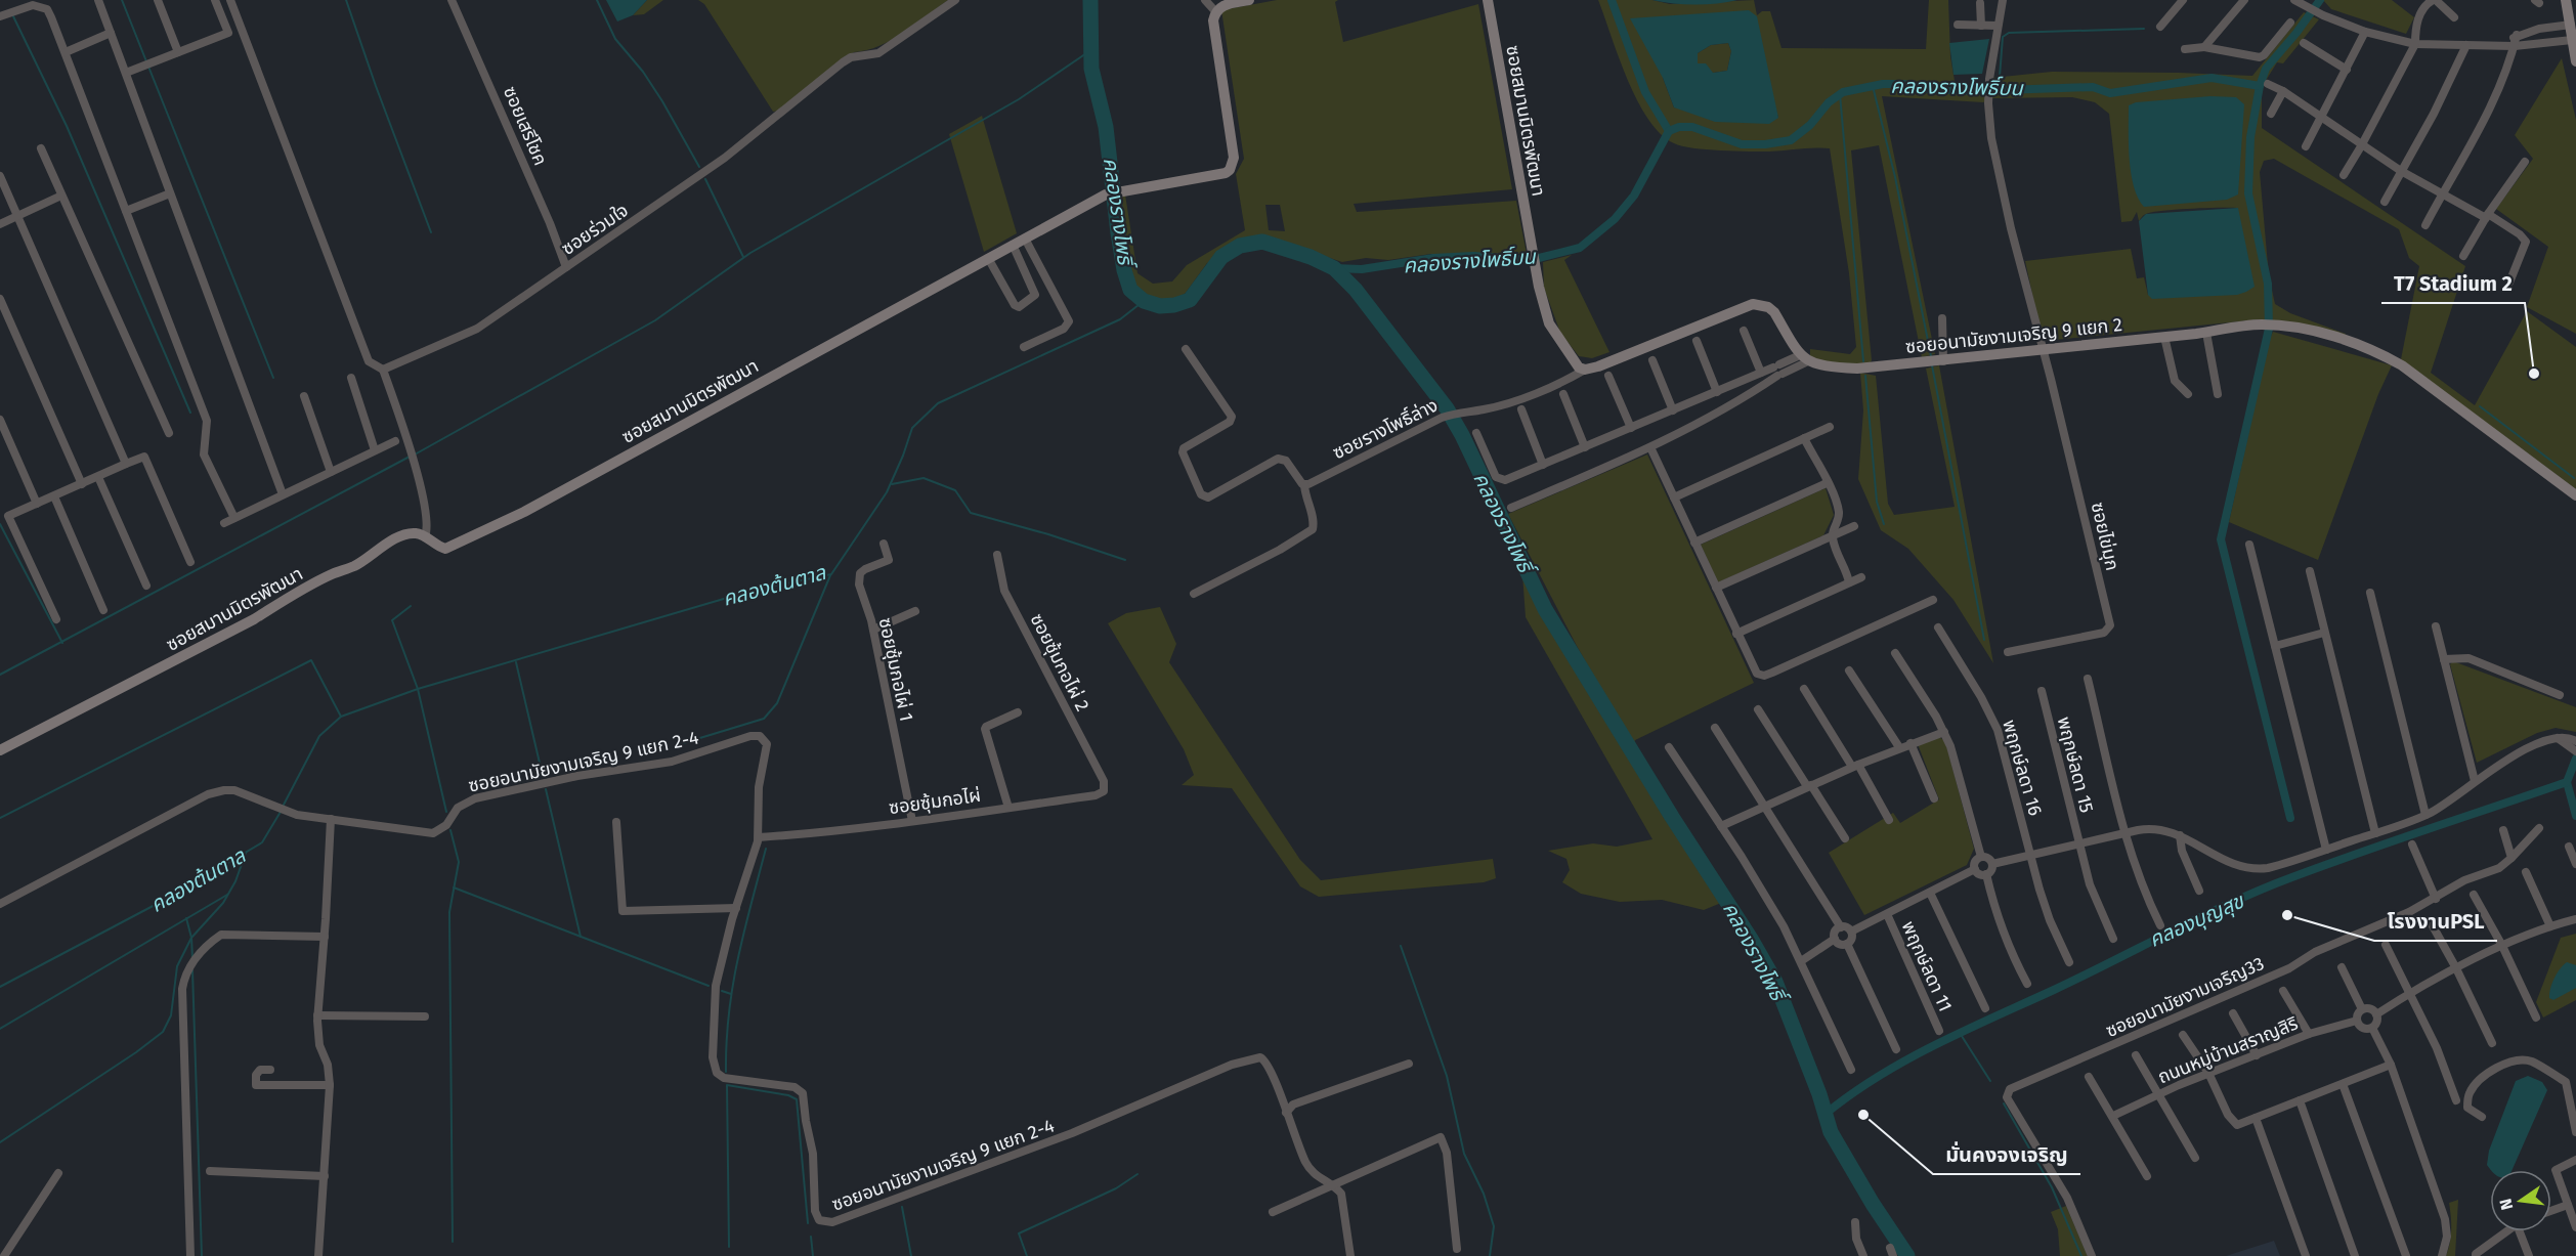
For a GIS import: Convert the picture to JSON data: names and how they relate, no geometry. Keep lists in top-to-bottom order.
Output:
{
  "streets": {
    "street": [
      "ซอยสมานมิตรพัฒนา",
      "ซอยเสรีโชค",
      "ซอยร่วมใจ",
      "ซอยอนามัยงามเจริญ 9 แยก 2",
      "ซอยรางโพธิ์ล่าง",
      "ซอยไข่มุก",
      "ซอยซุ้มกอไผ่ 2",
      "ซอยซุ้มกอไผ่ 1",
      "ซอยอนามัยงามเจริญ 9 แยก 2-4",
      "พฤกษ์ลดา 15",
      "พฤกษ์ลดา 16",
      "ซอยซุ้มกอไผ่",
      "พฤกษ์ลดา 11",
      "ซอยอนามัยงามเจริญ33",
      "ถนนหมู่บ้านสราญสิริ"
    ]
  },
  "crossings": [
    ["ซอยสมานมิตรพัฒนา", "ซอยรางโพธิ์ล่าง"],
    ["ซอยเสรีโชค", "ซอยร่วมใจ"],
    ["ซอยอนามัยงามเจริญ 9 แยก 2", "ซอยไข่มุก"],
    ["ซอยซุ้มกอไผ่ 2", "ซอยซุ้มกอไผ่"],
    ["ซอยซุ้มกอไผ่ 1", "ซอยซุ้มกอไผ่"],
    ["ซอยอนามัยงามเจริญ 9 แยก 2-4", "ซอยซุ้มกอไผ่"]
  ],
  "water": [
    "คลองรางโพธิ์บน",
    "คลองรางโพธิ์",
    "คลองต้นตาล",
    "คลองบุญสุข"
  ],
  "places": ["T7 Stadium 2", "โรงงานPSL", "มั่นคงจงเจริญ"],
  "north": "left"
}
